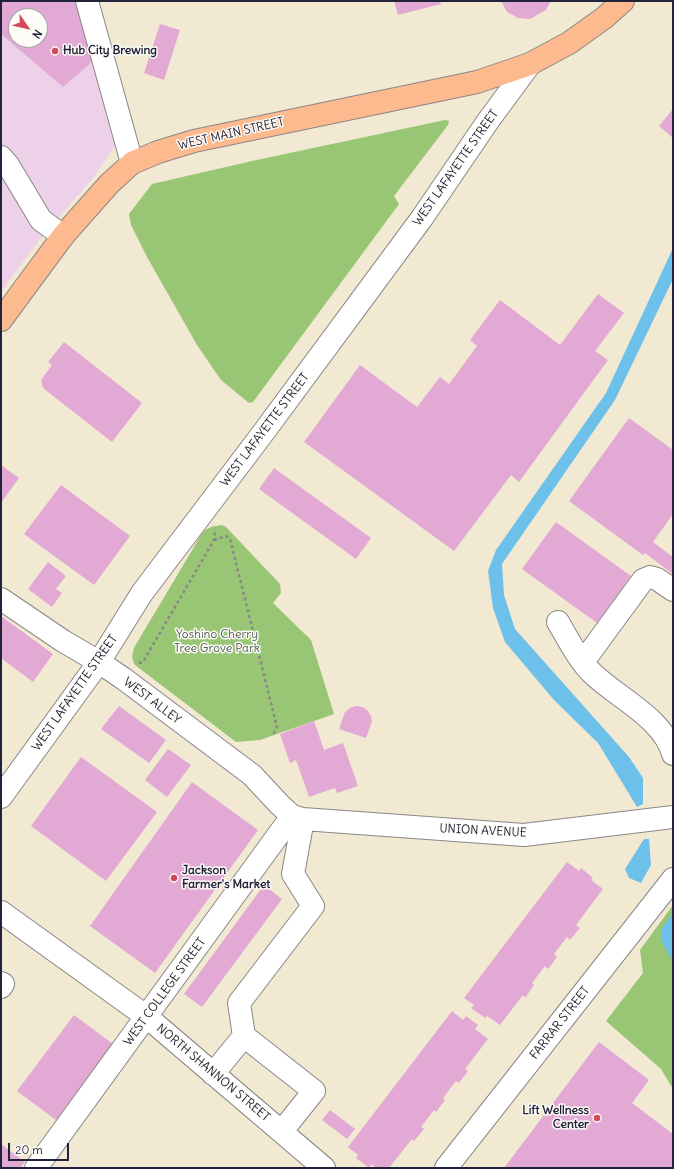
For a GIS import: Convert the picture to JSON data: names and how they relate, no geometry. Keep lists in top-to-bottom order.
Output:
{
  "streets": {
    "main road": ["WEST MAIN STREET"],
    "street": [
      "WEST LAFAYETTE STREET",
      "WEST ALLEY",
      "UNION AVENUE",
      "WEST COLLEGE STREET",
      "FARRAR STREET",
      "NORTH SHANNON STREET"
    ]
  },
  "crossings": [
    ["WEST MAIN STREET", "WEST LAFAYETTE STREET"],
    ["WEST LAFAYETTE STREET", "WEST ALLEY"],
    ["WEST ALLEY", "UNION AVENUE"],
    ["WEST ALLEY", "WEST COLLEGE STREET"],
    ["UNION AVENUE", "WEST COLLEGE STREET"],
    ["WEST COLLEGE STREET", "NORTH SHANNON STREET"]
  ],
  "parks": ["Yoshino Cherry Tree Grove Park"],
  "places": ["Hub City Brewing", "Jackson Farmer's Market", "Lift Wellness Center"],
  "scale_bar": "20 m",
  "north": "bottom right"
}
